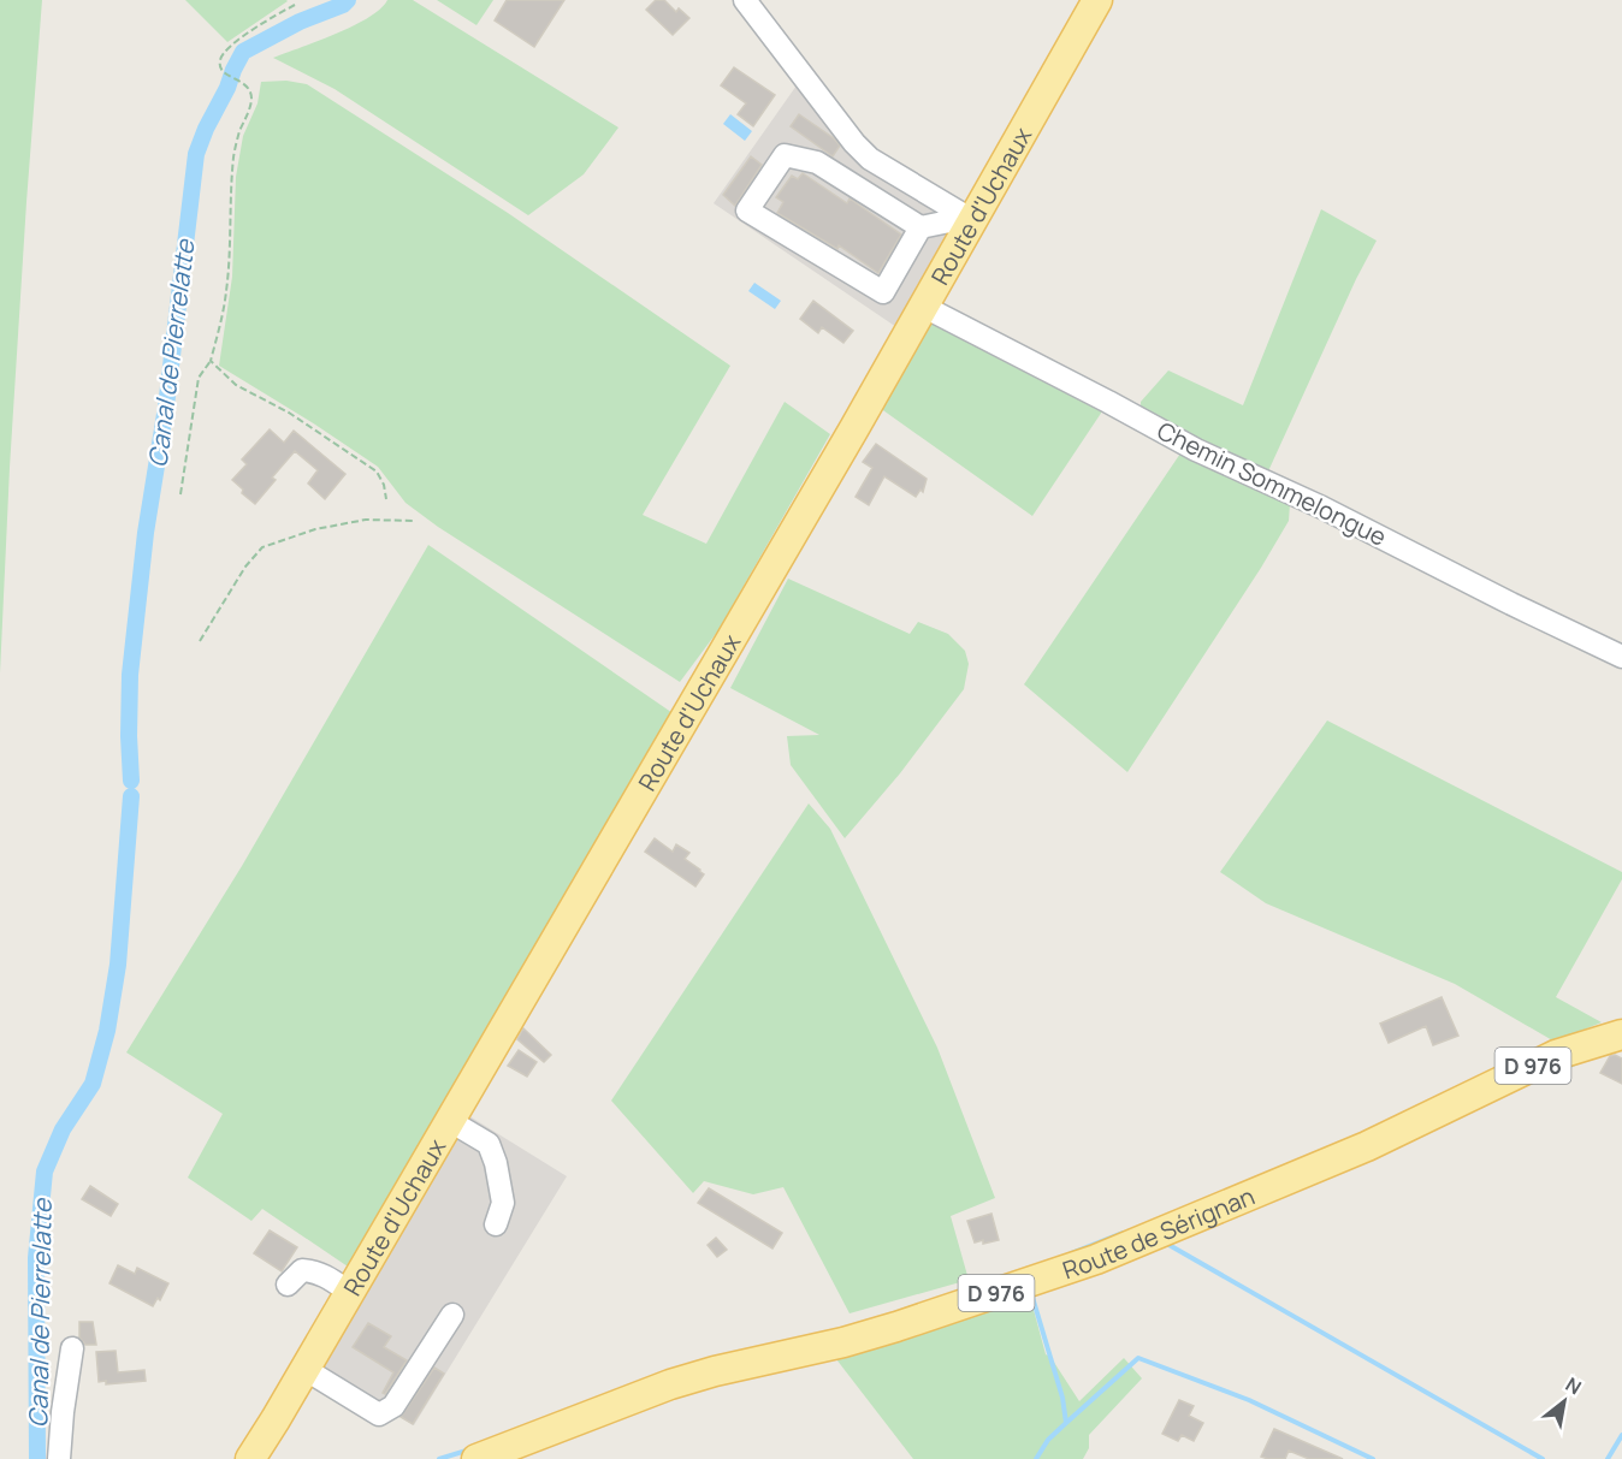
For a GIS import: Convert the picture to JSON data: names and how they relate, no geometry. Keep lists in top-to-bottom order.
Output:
{
  "streets": {
    "main road": ["Route d'Uchaux", "D 976", "Route de Sérignan"],
    "street": ["Chemin Sommelongue"]
  },
  "crossings": [
    ["Route d'Uchaux", "Chemin Sommelongue"]
  ],
  "water": ["Canal de Pierrelatte"],
  "north": "top right"
}
